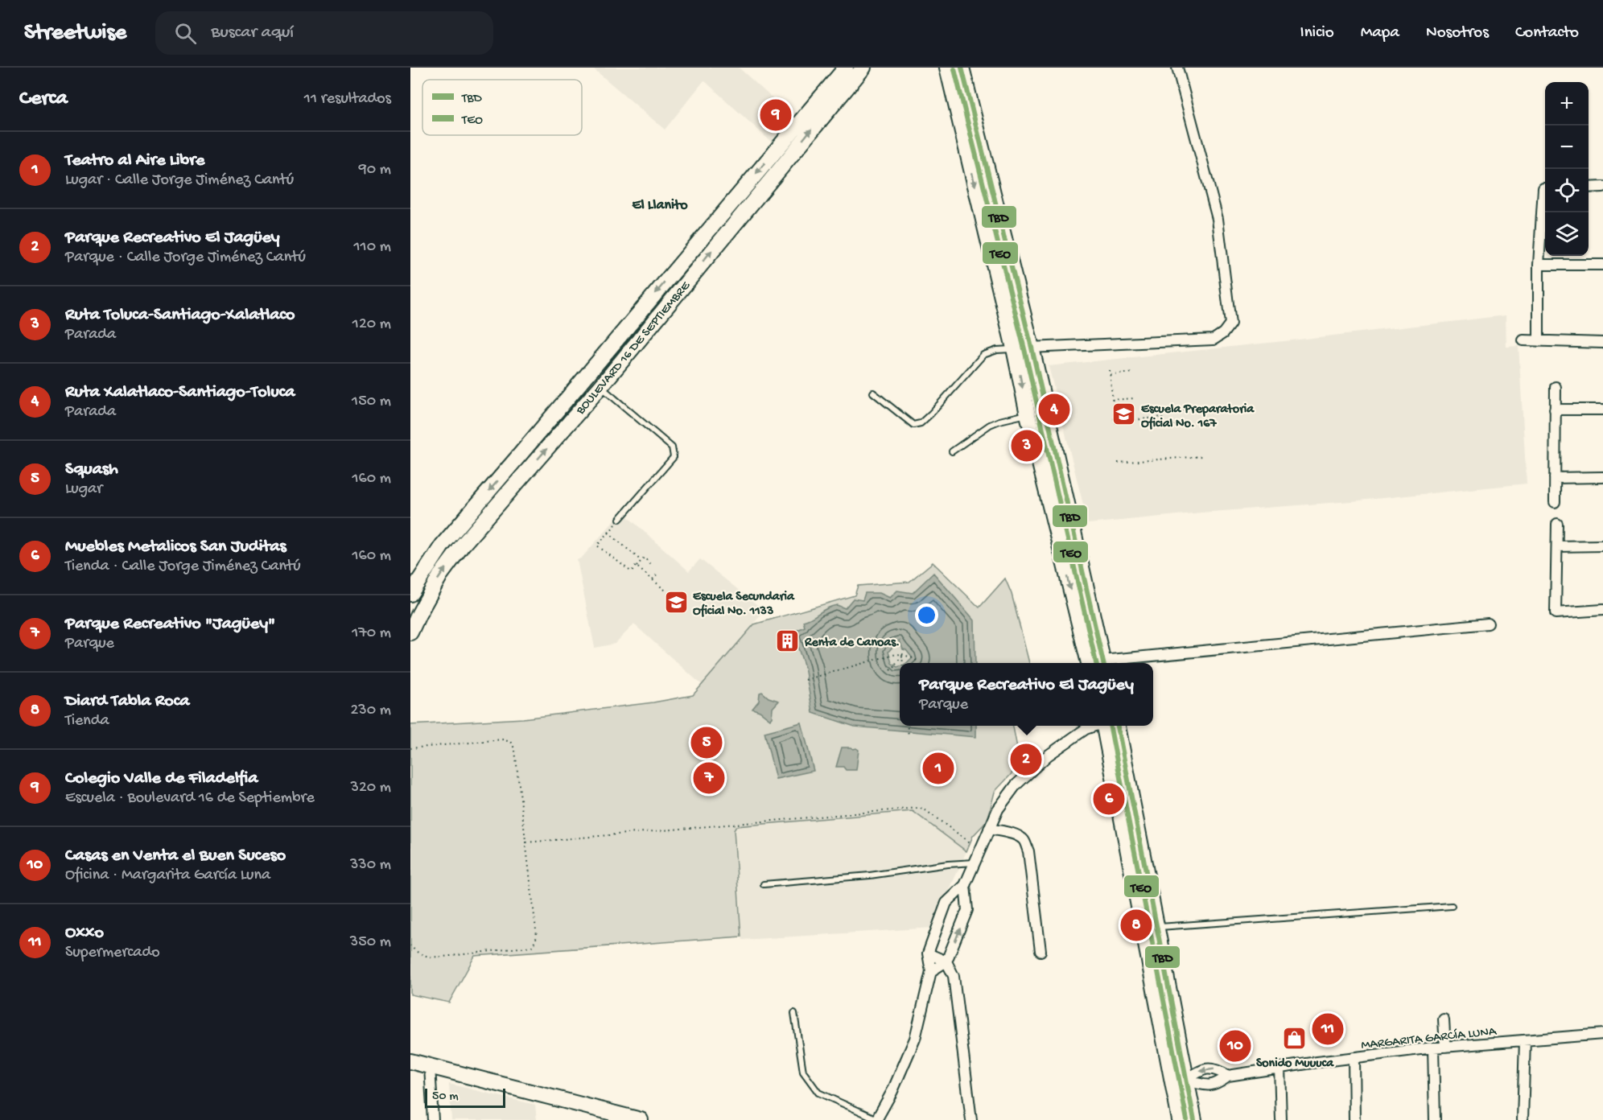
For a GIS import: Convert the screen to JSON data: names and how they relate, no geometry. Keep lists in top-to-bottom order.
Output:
{
  "streets": {
    "main road": ["BOULEVARD 16 DE SEPTIEMBRE"],
    "street": ["MARGARITA GARCÍA LUNA"]
  },
  "districts": ["El Llanito"],
  "places": {
    "school or university": ["Escuela Preparatoria Oficial No. 167", "Escuela Secundaria Oficial No. 1133"],
    "building": ["Renta de Canoas."],
    "shop": ["Sonido Muuuca"]
  },
  "lines": ["transit line TBD", "transit line TEO"],
  "legend": ["TBD", "TEO"],
  "scale_bar": "50 m",
  "page": {
    "header": "Streetwise",
    "search": "Buscar aquí",
    "nav": [
      "Inicio",
      "Mapa",
      "Nosotros",
      "Contacto"
    ],
    "heading": ["Cerca", "11 resultados"],
    "map_buttons": ["+", "−"],
    "pins": [
      "9",
      "4",
      "3",
      "5",
      "2",
      "1",
      "7",
      "6",
      "8",
      "11",
      "10"
    ],
    "list": [
      {
        "mark": "1",
        "name": "Teatro al Aire Libre",
        "note": "Lugar · Calle Jorge Jiménez Cantú",
        "value": "90 m"
      },
      {
        "mark": "2",
        "name": "Parque Recreativo El Jagüey",
        "note": "Parque · Calle Jorge Jiménez Cantú",
        "value": "110 m"
      },
      {
        "mark": "3",
        "name": "Ruta Toluca-Santiago-Xalatlaco",
        "note": "Parada",
        "value": "120 m"
      },
      {
        "mark": "4",
        "name": "Ruta Xalatlaco-Santiago-Toluca",
        "note": "Parada",
        "value": "150 m"
      },
      {
        "mark": "5",
        "name": "Squash",
        "note": "Lugar",
        "value": "160 m"
      },
      {
        "mark": "6",
        "name": "Muebles Metalicos San Juditas",
        "note": "Tienda · Calle Jorge Jiménez Cantú",
        "value": "160 m"
      },
      {
        "mark": "7",
        "name": "Parque Recreativo \"Jagüey\"",
        "note": "Parque",
        "value": "170 m"
      },
      {
        "mark": "8",
        "name": "Diard Tabla Roca",
        "note": "Tienda",
        "value": "230 m"
      },
      {
        "mark": "9",
        "name": "Colegio Valle de Filadelfia",
        "note": "Escuela · Boulevard 16 de Septiembre",
        "value": "320 m"
      },
      {
        "mark": "10",
        "name": "Casas en Venta el Buen Suceso",
        "note": "Oficina · Margarita García Luna",
        "value": "330 m"
      },
      {
        "mark": "11",
        "name": "Oxxo",
        "note": "Supermercado",
        "value": "350 m"
      }
    ],
    "popup": ["Parque Recreativo El Jagüey", "Parque"],
    "scale": "50 m"
  }
}
